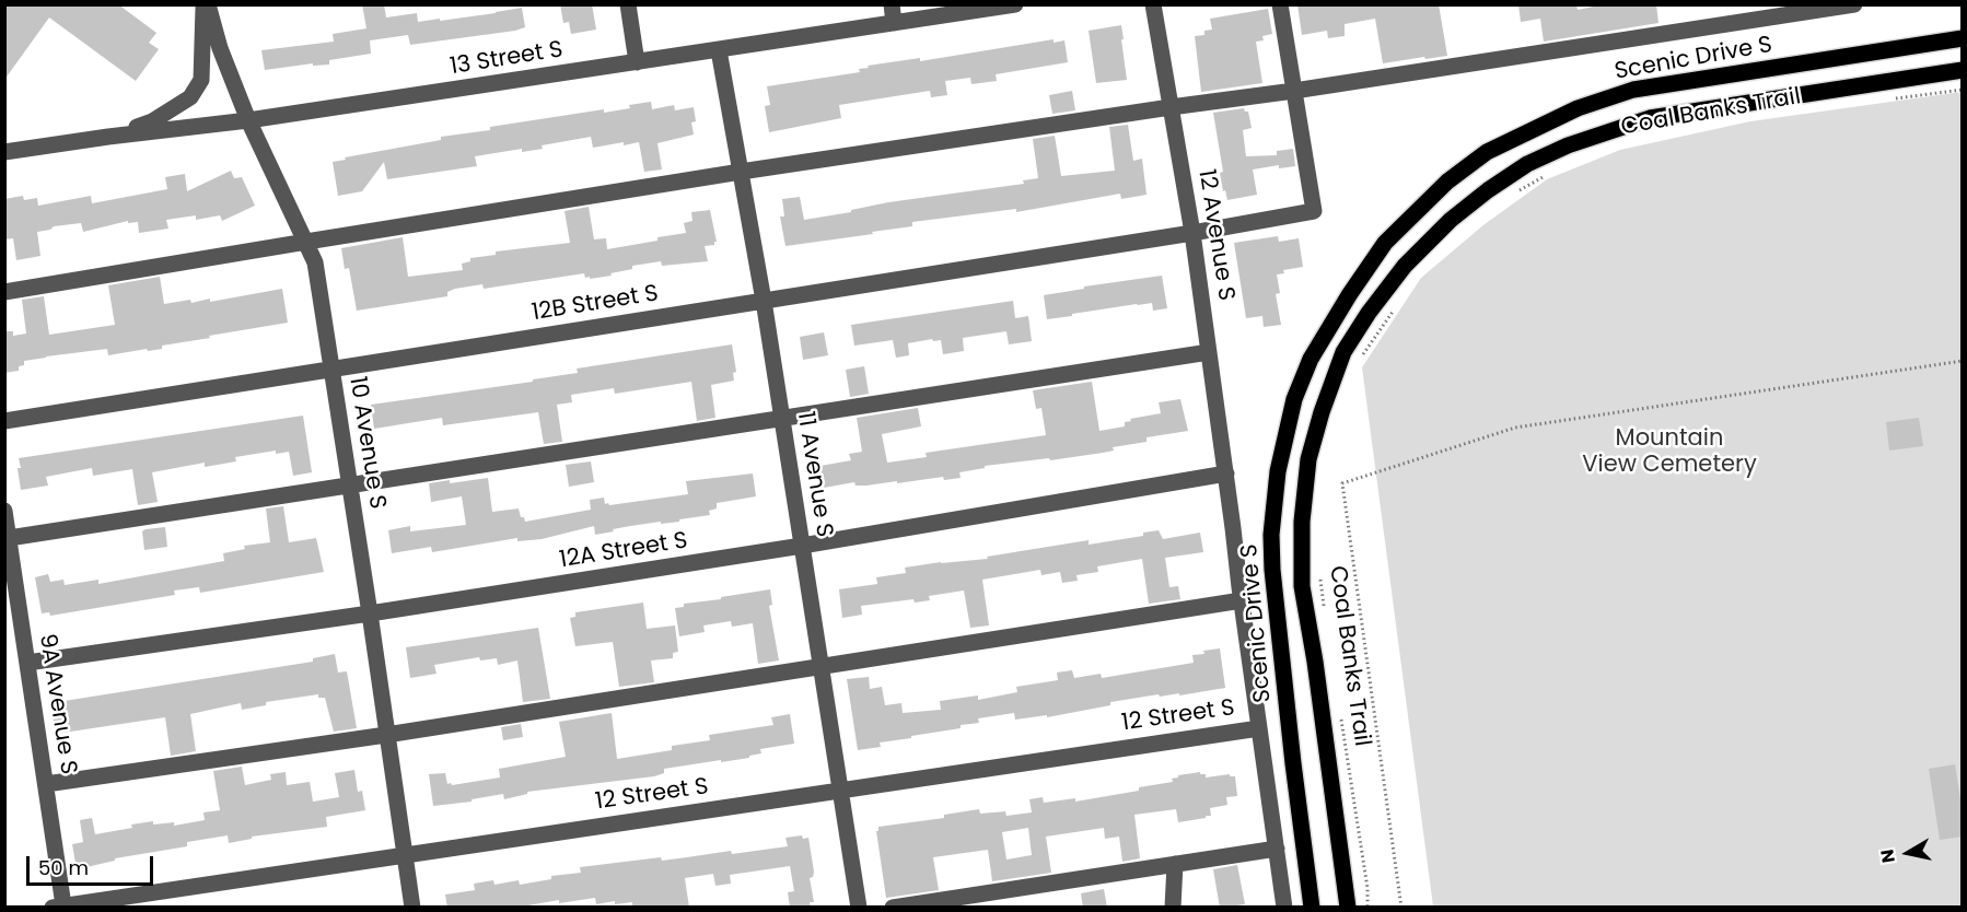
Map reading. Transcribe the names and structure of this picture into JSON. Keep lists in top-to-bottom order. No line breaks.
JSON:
{"streets":{"main road":["Scenic Drive S"],"street":["13 Street S","12 Avenue S","12B Street S","10 Avenue S","11 Avenue S","12A Street S","9A Avenue S","12 Street S"],"path":["Coal Banks Trail"]},"crossings":[["13 Street S","10 Avenue S"],["13 Street S","11 Avenue S"],["Scenic Drive S","12 Avenue S"],["Scenic Drive S","12A Street S"],["Scenic Drive S","12 Street S"],["12 Avenue S","12B Street S"],["12 Avenue S","12A Street S"],["12B Street S","10 Avenue S"],["12B Street S","11 Avenue S"],["10 Avenue S","12A Street S"],["10 Avenue S","12 Street S"],["11 Avenue S","12A Street S"],["11 Avenue S","12 Street S"],["12A Street S","9A Avenue S"],["9A Avenue S","12 Street S"]],"parks":["Mountain View Cemetery"],"scale_bar":"50 m","north":"left"}
